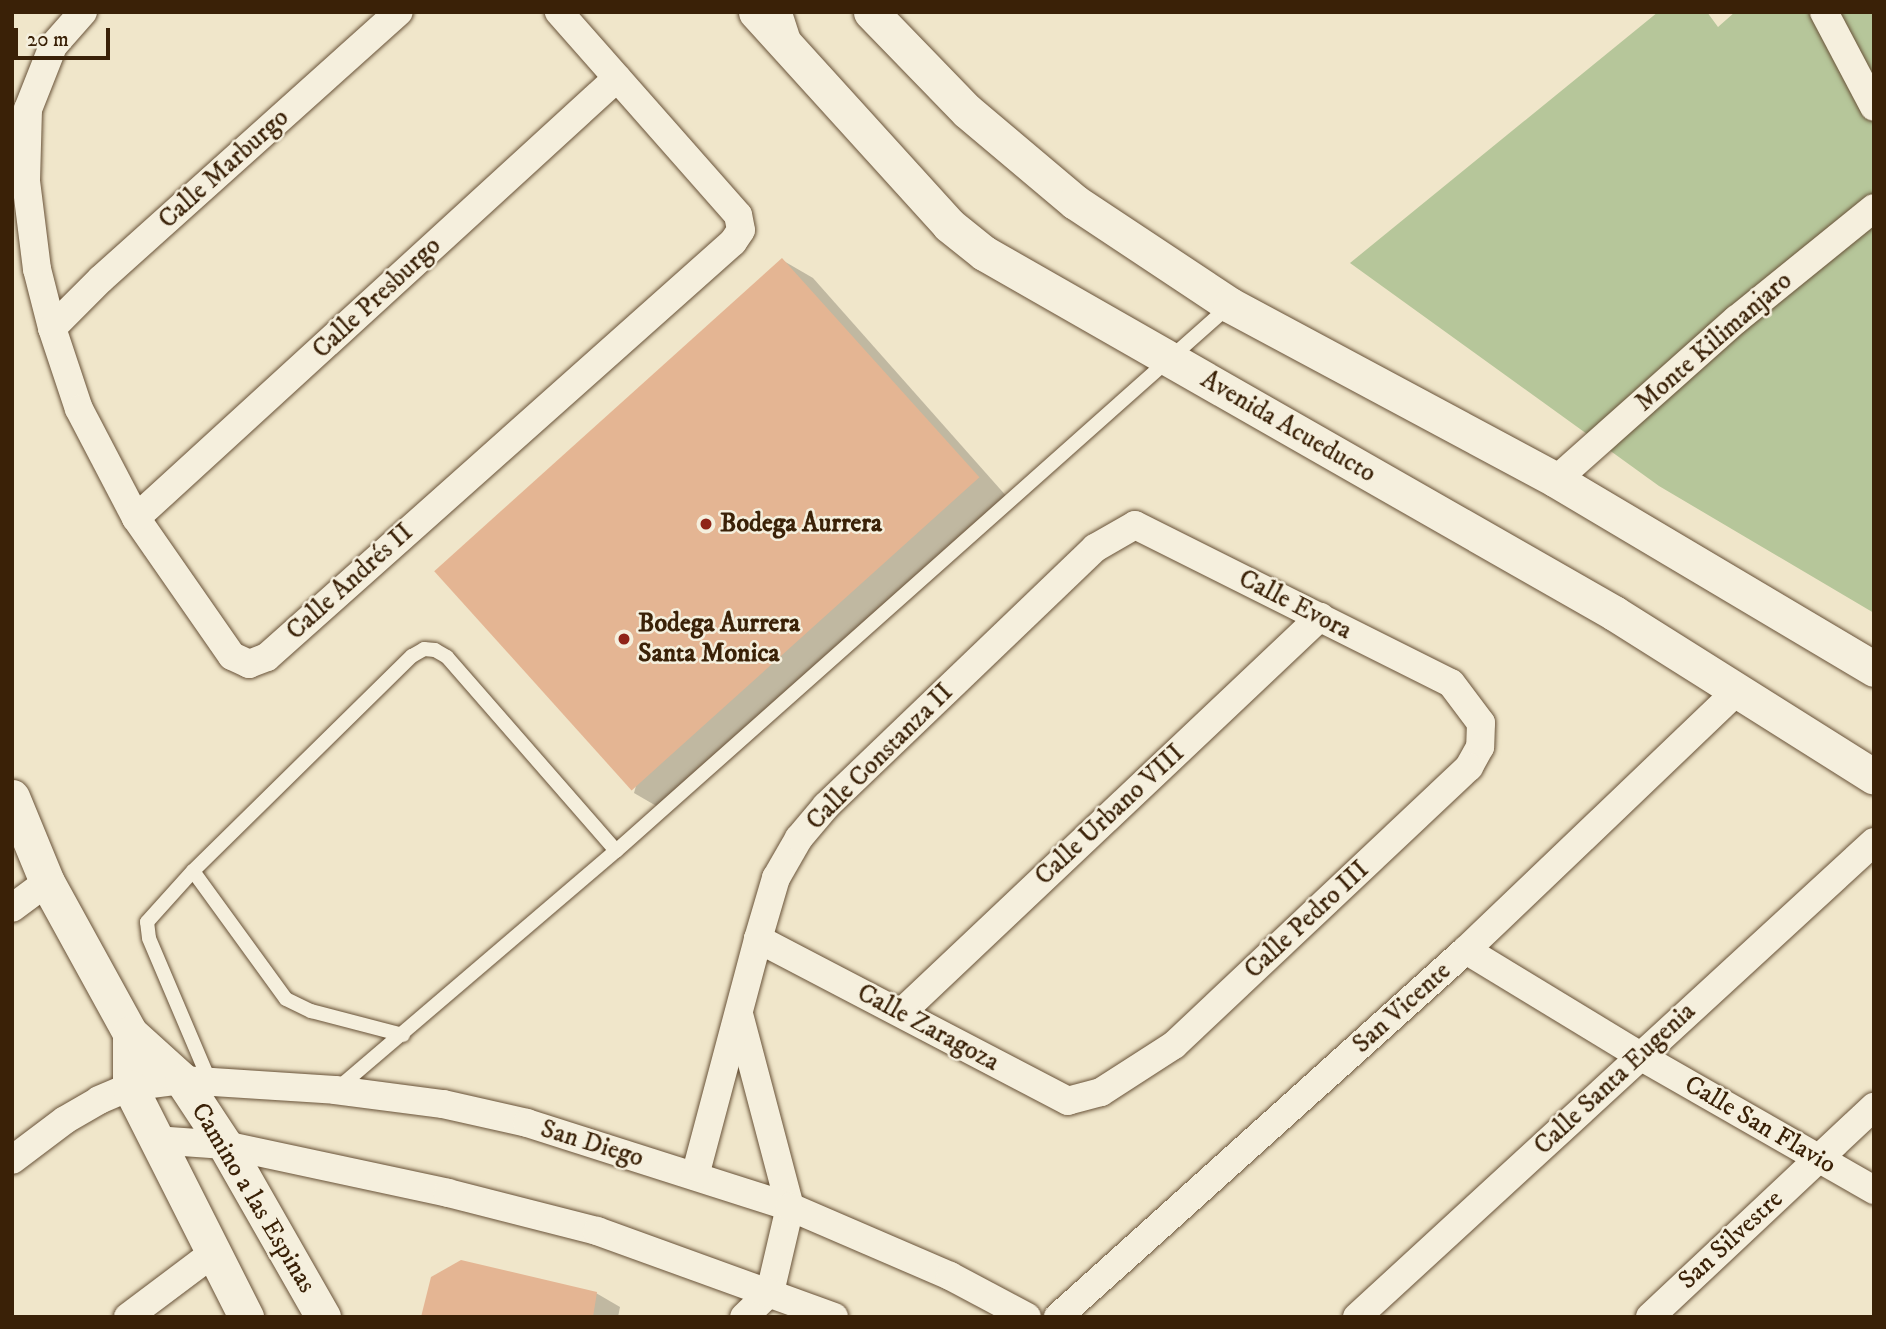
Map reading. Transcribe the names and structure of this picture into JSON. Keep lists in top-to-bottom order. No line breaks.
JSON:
{"streets":{"street":["Calle Marburgo","Calle Presburgo","Monte Kilimanjaro","Avenida Acueducto","Calle Andrés II","Calle Evora","Calle Constanza II","Calle Urbano VIII","Calle Pedro III","San Vicente","Calle Zaragoza","Calle Santa Eugenia","Calle San Flavio","San Diego","Camino a las Espinas","San Silvestre"]},"crossings":[["Calle Marburgo","Calle Andrés II"],["Calle Presburgo","Calle Andrés II"],["Avenida Acueducto","San Vicente"],["Calle Evora","Calle Constanza II"],["Calle Evora","Calle Urbano VIII"],["Calle Evora","Calle Pedro III"],["Calle Constanza II","Calle Zaragoza"],["Calle Constanza II","San Diego"],["Calle Urbano VIII","Calle Zaragoza"],["Calle Pedro III","Calle Zaragoza"],["San Vicente","Calle San Flavio"],["Calle Santa Eugenia","Calle San Flavio"],["Calle San Flavio","San Silvestre"],["San Diego","Camino a las Espinas"]],"places":["Bodega Aurrera","Bodega Aurrera Santa Monica"],"scale_bar":"20 m"}
